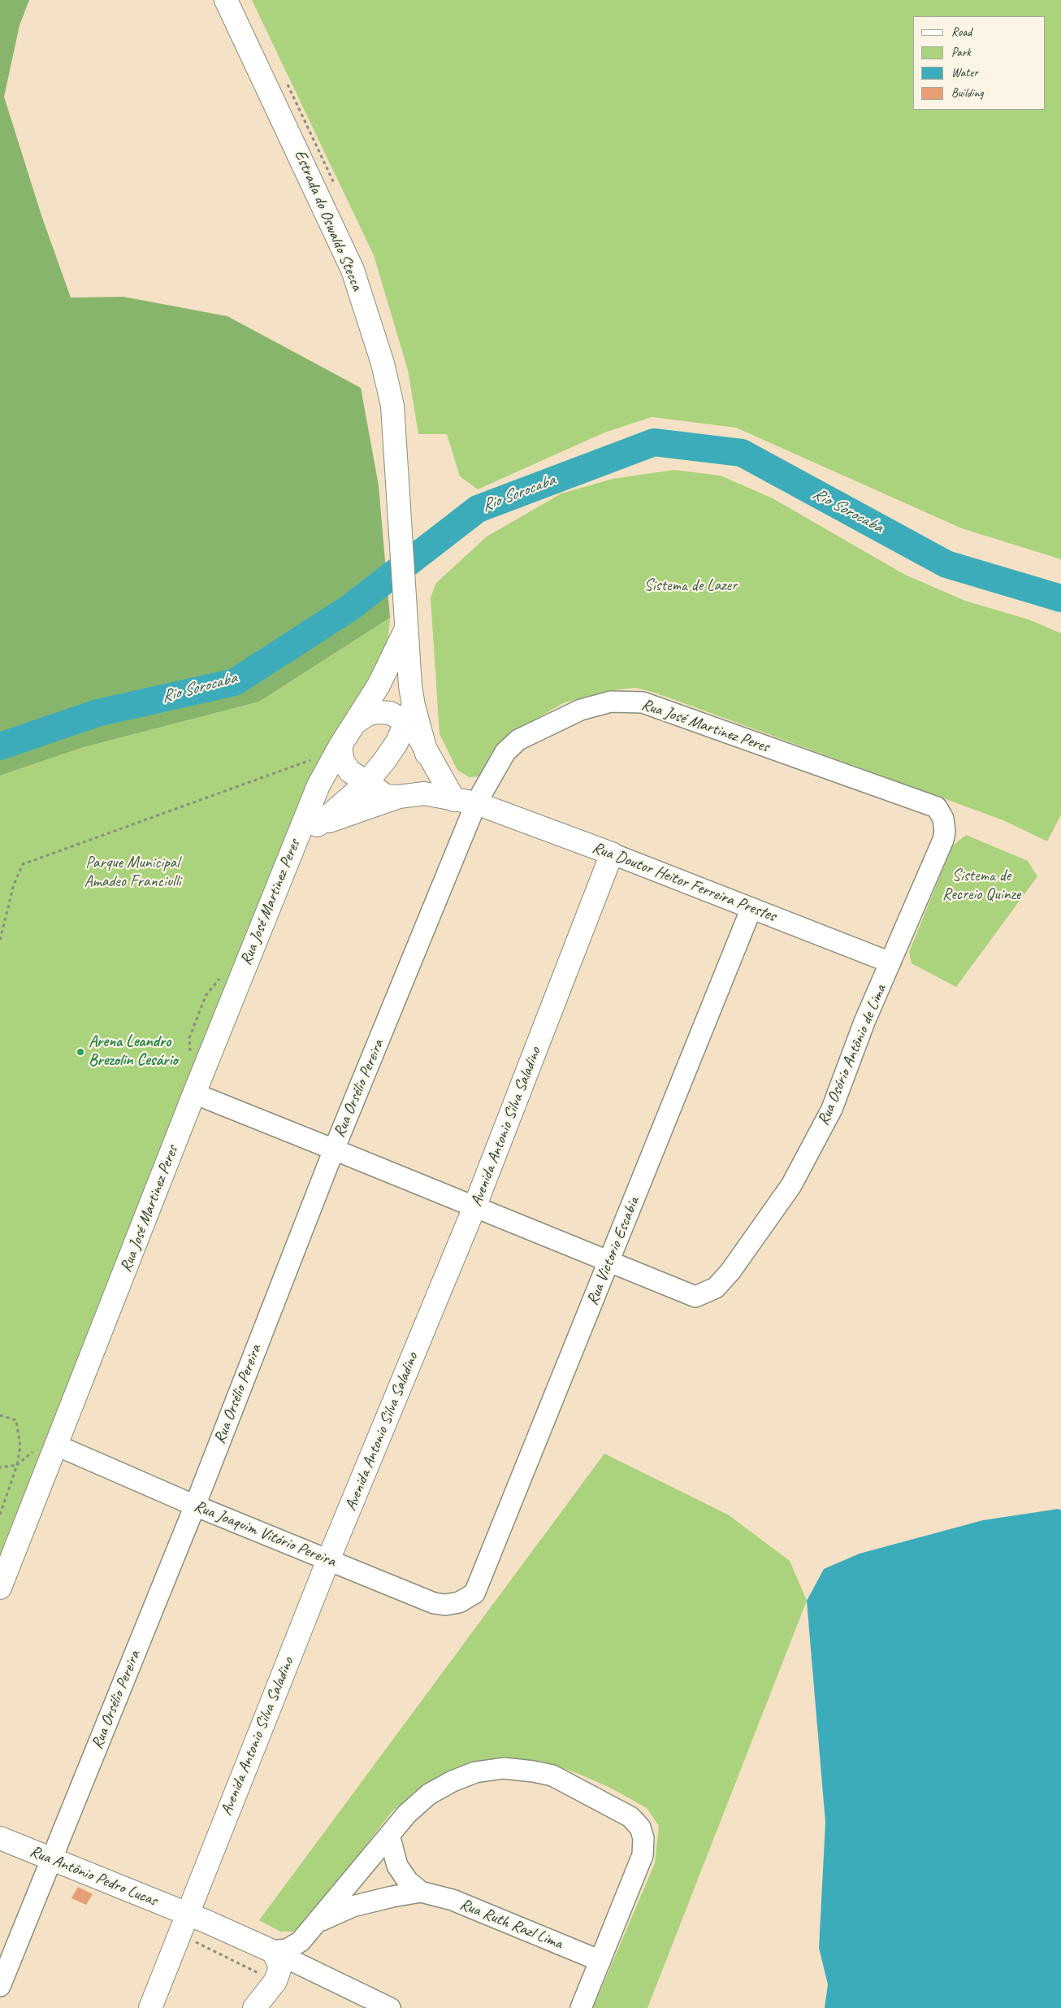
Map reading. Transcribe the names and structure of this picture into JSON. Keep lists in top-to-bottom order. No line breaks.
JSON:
{"streets":{"main road":["Estrada do Oswaldo Stecca","Rua José Martinez Peres","Rua Doutor Heitor Ferreira Prestes","Avenida Antonio Silva Saladino","Rua Antônio Pedro Lucas"],"street":["Rua Osório Antônio de Lima","Rua Orsélio Pereira","Rua Victorio Escabia","Rua Joaquim Vitório Pereira","Rua Ruth Razl Lima"]},"crossings":[["Estrada do Oswaldo Stecca","Rua José Martinez Peres"],["Rua José Martinez Peres","Rua Doutor Heitor Ferreira Prestes"],["Rua José Martinez Peres","Rua Osório Antônio de Lima"],["Rua José Martinez Peres","Rua Orsélio Pereira"],["Rua José Martinez Peres","Rua Joaquim Vitório Pereira"],["Rua Doutor Heitor Ferreira Prestes","Rua Osório Antônio de Lima"],["Rua Doutor Heitor Ferreira Prestes","Rua Orsélio Pereira"],["Rua Doutor Heitor Ferreira Prestes","Avenida Antonio Silva Saladino"],["Rua Doutor Heitor Ferreira Prestes","Rua Victorio Escabia"],["Rua Osório Antônio de Lima","Rua Victorio Escabia"],["Rua Orsélio Pereira","Rua Joaquim Vitório Pereira"],["Rua Orsélio Pereira","Rua Antônio Pedro Lucas"],["Avenida Antonio Silva Saladino","Rua Joaquim Vitório Pereira"],["Avenida Antonio Silva Saladino","Rua Antônio Pedro Lucas"],["Rua Victorio Escabia","Rua Joaquim Vitório Pereira"]],"water":["Rio Sorocaba"],"parks":["Sistema de Lazer","Parque Municipal Amadeo Franciulli","Sistema de Recreio Quinze"],"places":["Arena Leandro Brezolin Cesário"],"legend":["Road","Park","Water","Building"]}
